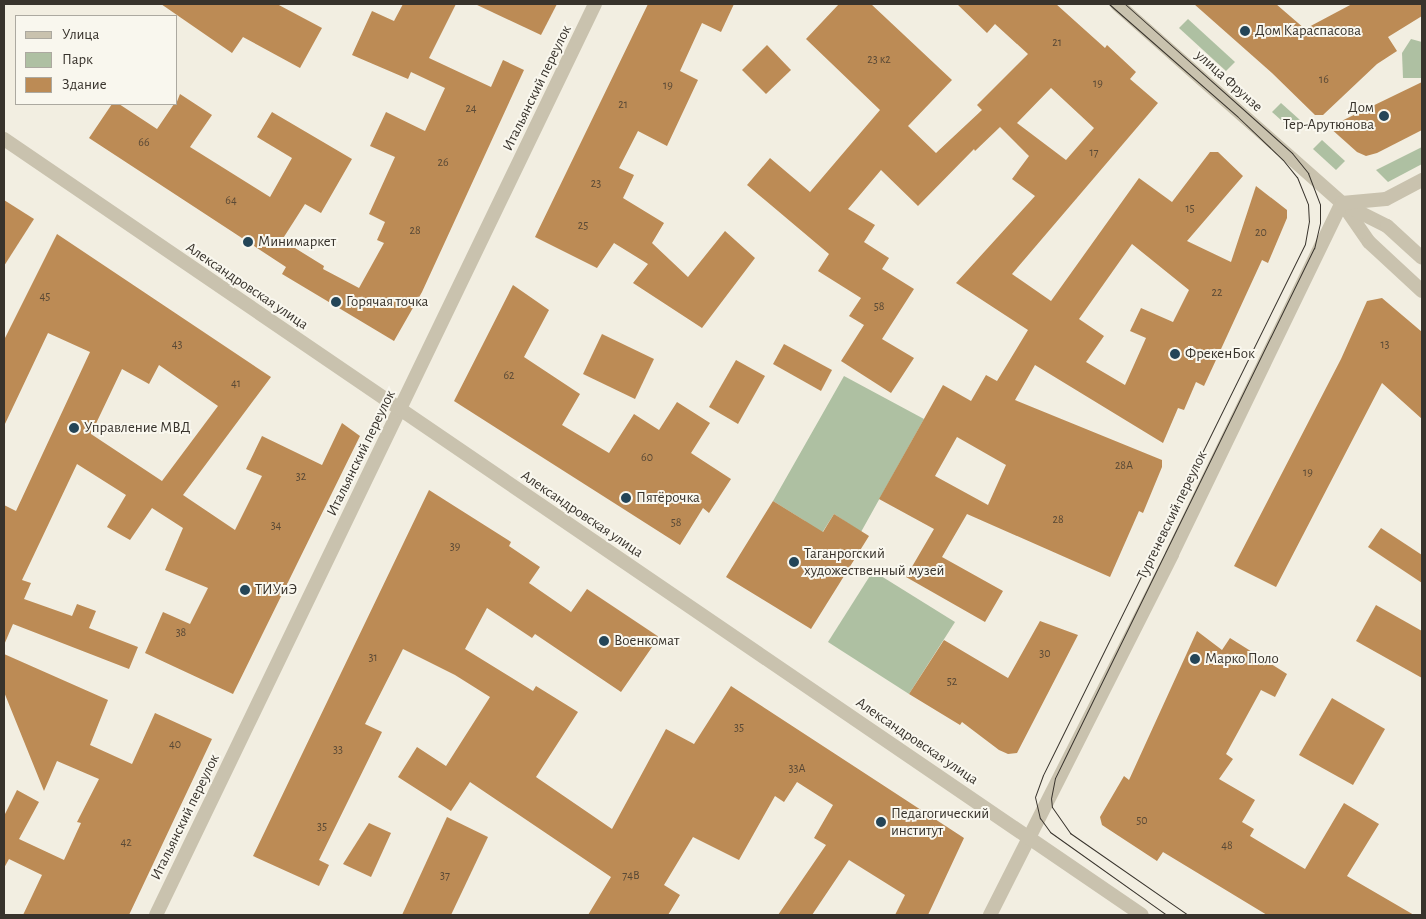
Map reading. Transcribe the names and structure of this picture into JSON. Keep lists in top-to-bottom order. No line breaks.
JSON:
{"streets":{"street":["улица Фрунзе","Итальянский переулок","Александровская улица","Тургеневский переулок"]},"crossings":[["улица Фрунзе","Тургеневский переулок"],["Итальянский переулок","Александровская улица"],["Александровская улица","Тургеневский переулок"]],"places":["Дом Караспасова","Дом Тер-Арутюнова","Минимаркет","Горячая точка","ФрекенБок","Управление МВД","Пятёрочка","Таганрогский художественный музей","ТИУиЭ","Военкомат","Марко Поло","Педагогический институт"],"house_numbers":["21","23 к2","16","19","19","21","24","66","17","26","23","64","15","25","28","20","22","45","58","43","13","62","41","60","28А","19","32","28","58","34","39","38","30","31","52","35","40","33","33А","50","35","42","48","37","74В"],"legend":["Улица","Парк","Здание"]}
